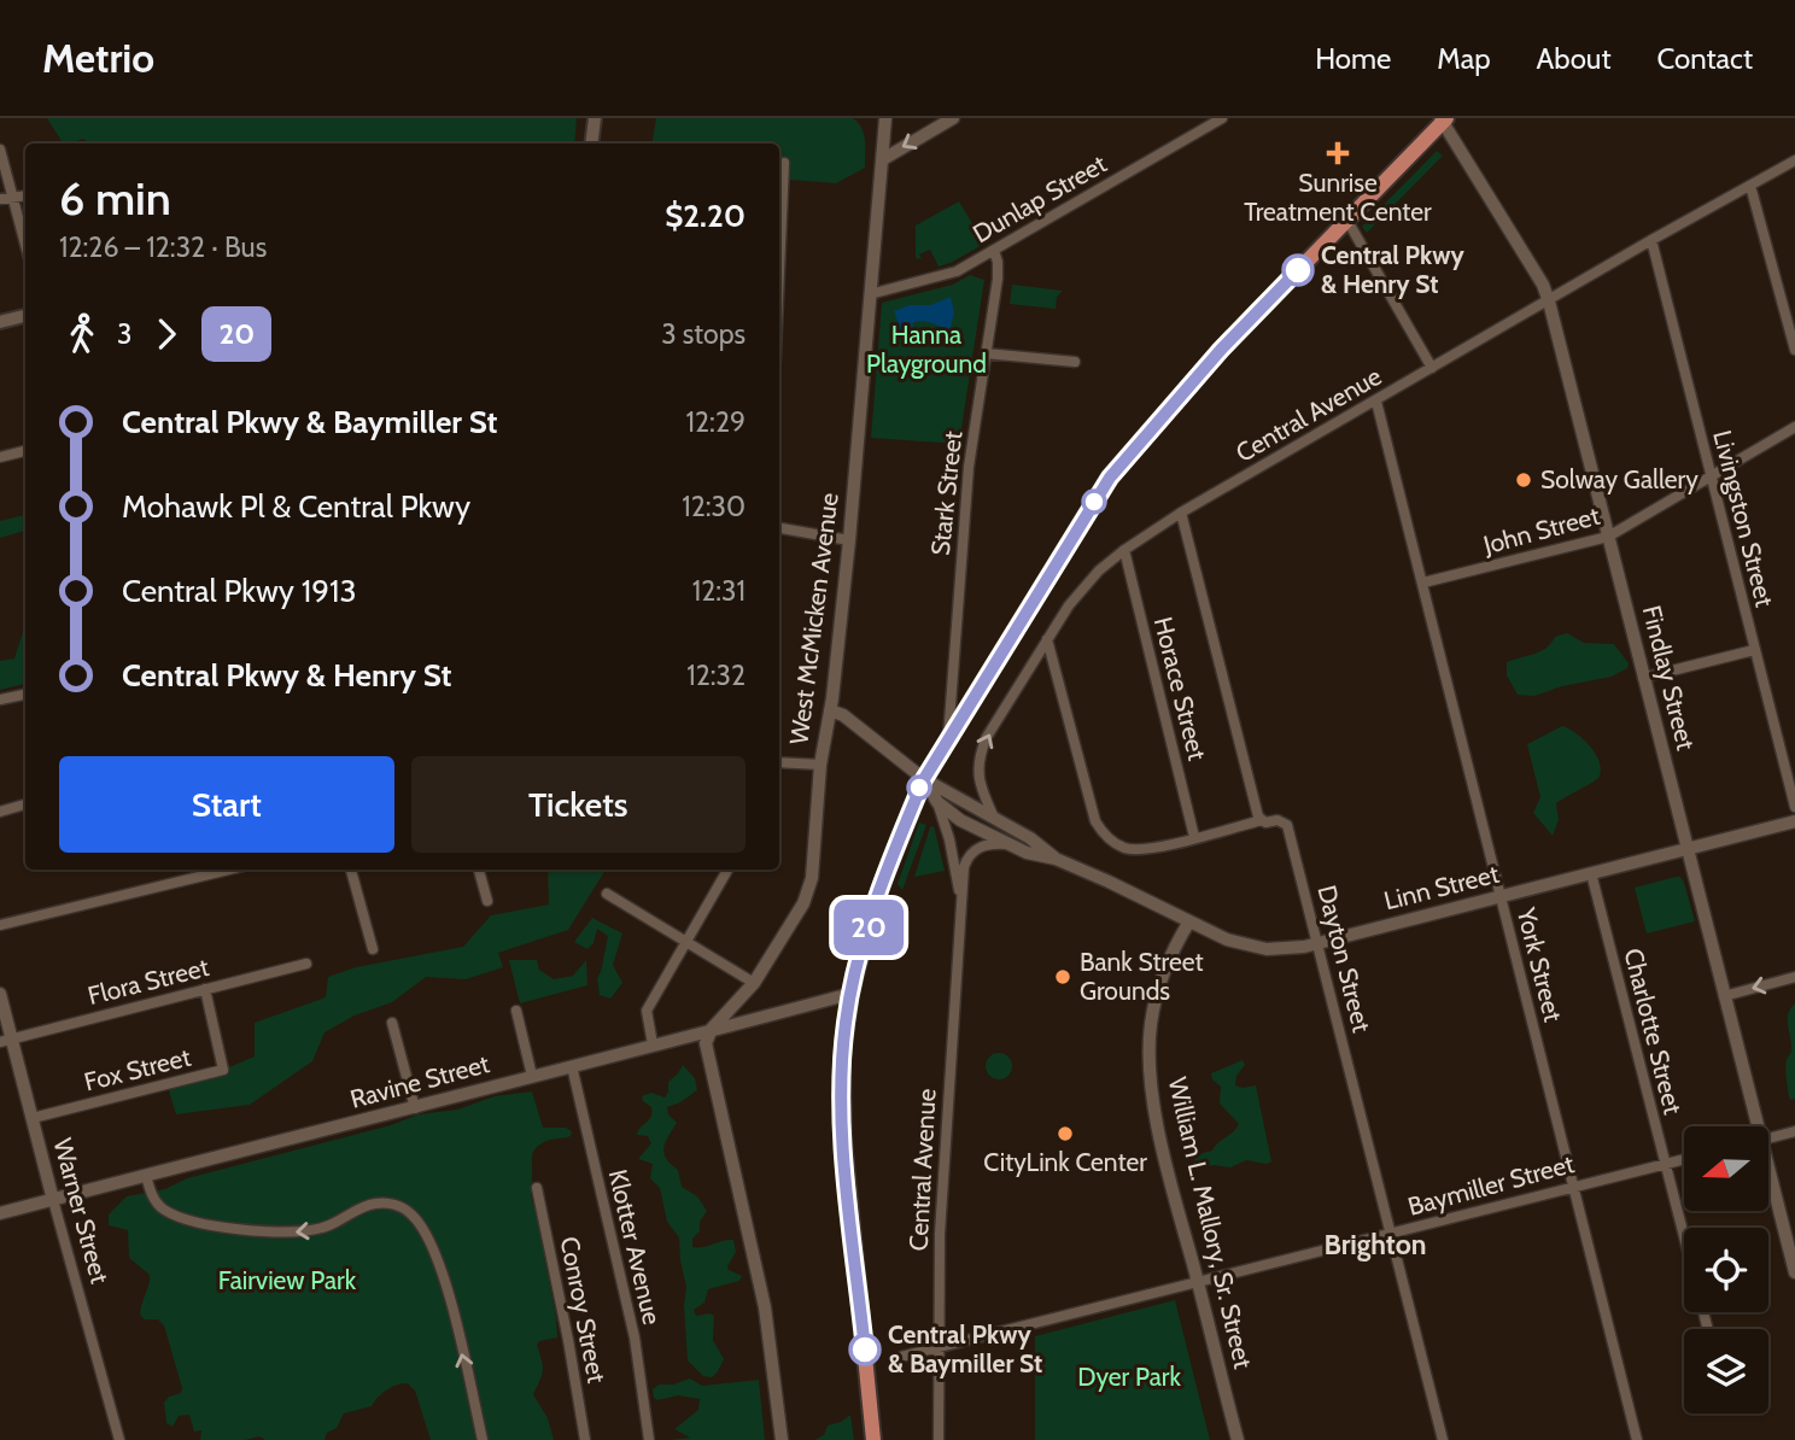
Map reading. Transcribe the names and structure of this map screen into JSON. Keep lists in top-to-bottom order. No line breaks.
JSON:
{"streets":{"street":["Dunlap Street","Central Avenue","Stark Street","Livingston Street","John Street","West McMicken Avenue","Findlay Street","Horace Street","Linn Street","Dayton Street","York Street","Flora Street","Charlotte Street","Fox Street","Ravine Street","Baymiller Street","Warner Street","William L. Mallory, Sr. Street","Klotter Avenue","Conroy Street"]},"crossings":[["Dunlap Street","Stark Street"],["Dunlap Street","West McMicken Avenue"],["Central Avenue","Livingston Street"],["Central Avenue","Findlay Street"],["Central Avenue","Horace Street"],["Central Avenue","York Street"],["Central Avenue","Baymiller Street"],["Livingston Street","John Street"],["John Street","Findlay Street"],["John Street","York Street"],["West McMicken Avenue","Ravine Street"],["Findlay Street","Linn Street"],["Linn Street","Dayton Street"],["Linn Street","York Street"],["Linn Street","Charlotte Street"],["Linn Street","William L. Mallory, Sr. Street"],["Dayton Street","Baymiller Street"],["York Street","Baymiller Street"],["Flora Street","Fox Street"],["Flora Street","Warner Street"],["Charlotte Street","Baymiller Street"],["Fox Street","Warner Street"],["Ravine Street","Warner Street"],["Ravine Street","Klotter Avenue"],["Baymiller Street","William L. Mallory, Sr. Street"]],"districts":["Brighton"],"parks":["Hanna Playground","Fairview Park","Dyer Park"],"places":{"health":["Sunrise Treatment Center"],"other":["Central Pkwy & Henry St","Solway Gallery","Bank Street Grounds","CityLink Center","Central Pkwy & Baymiller St"]},"lines":["bus line 20"],"north":"left","page":{"header":"Metrio","nav":["Home","Map","About","Contact"],"on_map":"20","heading":["6 min","12:26 – 12:32 · Bus","$2.20"],"legs":["3","20","3 stops"],"list":[{"name":"Central Pkwy & Baymiller St","value":"12:29"},{"name":"Mohawk Pl & Central Pkwy","value":"12:30"},{"name":"Central Pkwy 1913","value":"12:31"},{"name":"Central Pkwy & Henry St","value":"12:32"}],"buttons":["Start","Tickets"]}}
